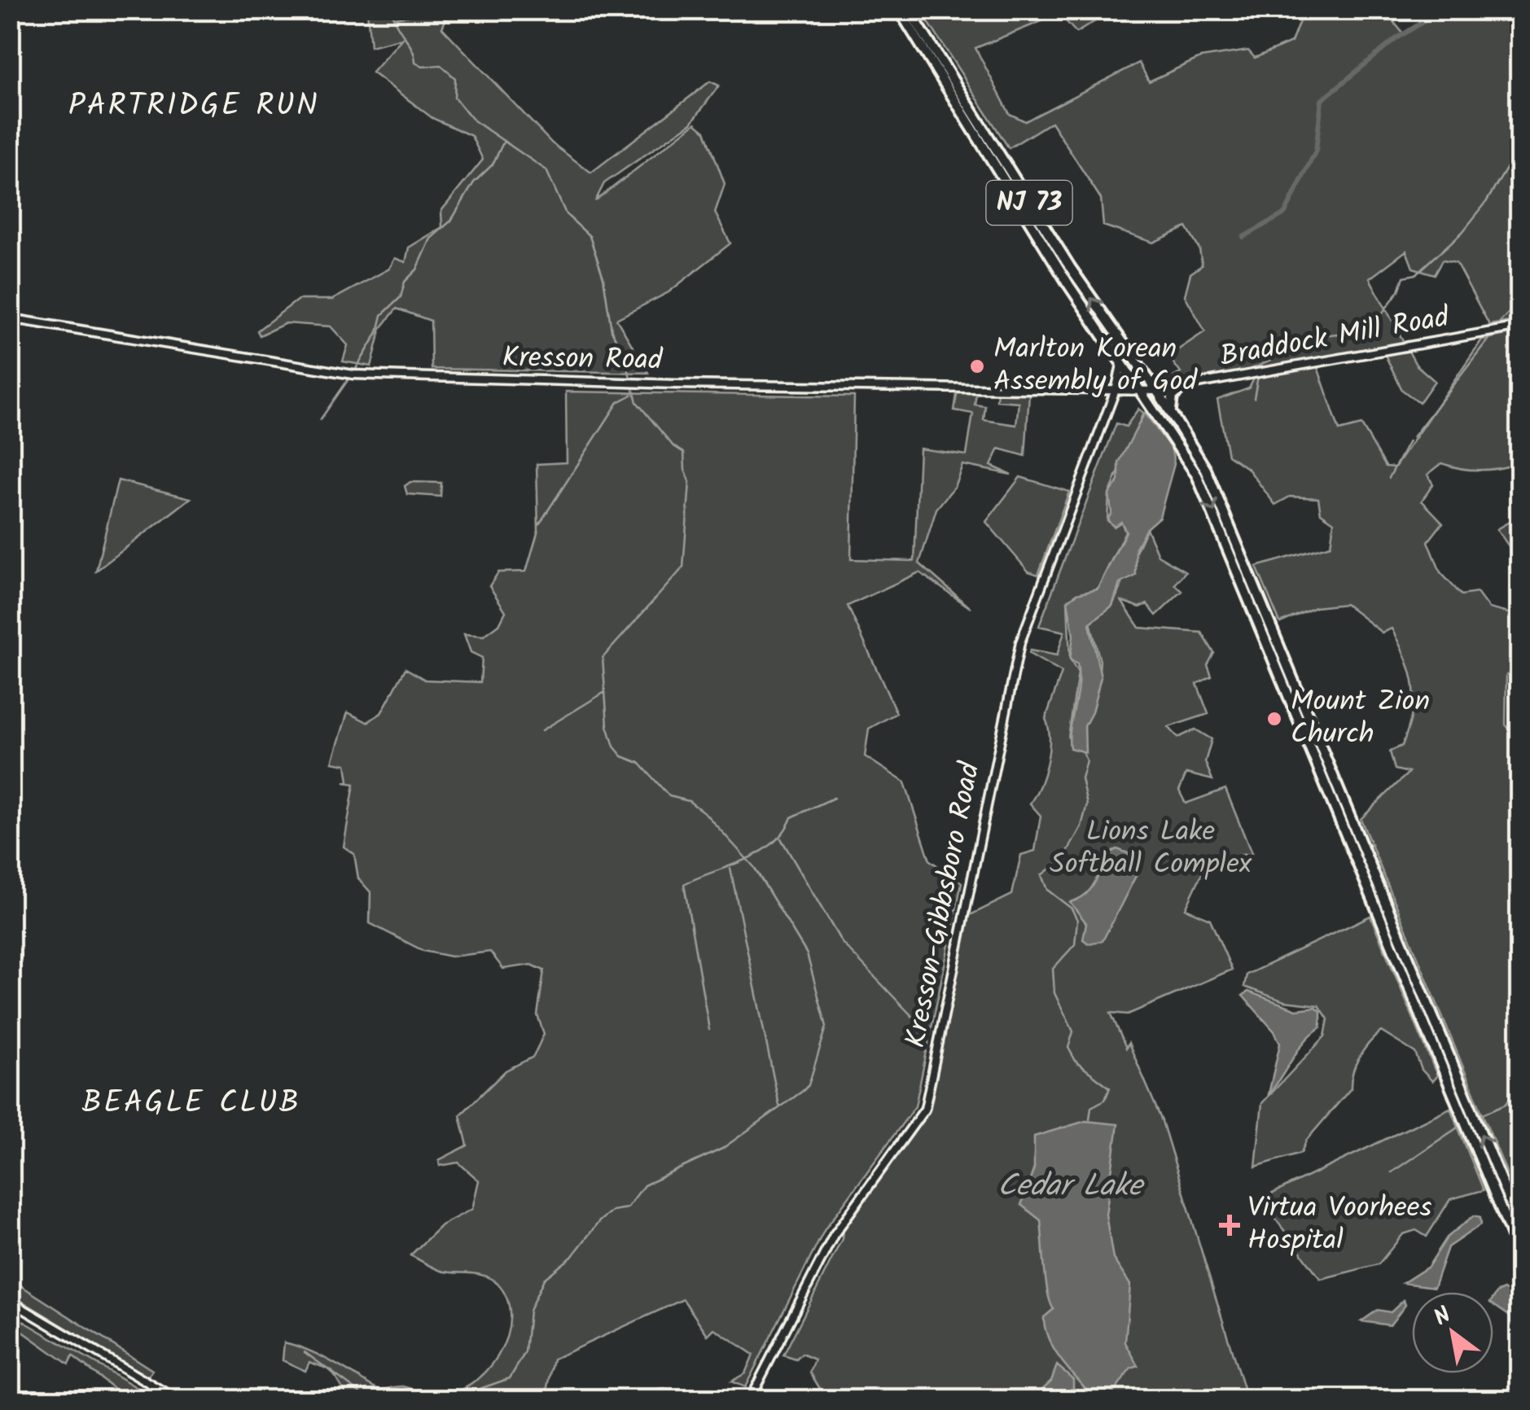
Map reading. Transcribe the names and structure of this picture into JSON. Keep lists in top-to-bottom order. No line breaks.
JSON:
{"streets":{"highway":["NJ 73"],"street":["Braddock Mill Road","Kresson Road","Kresson-Gibbsboro Road"]},"crossings":[["NJ 73","Braddock Mill Road"],["NJ 73","Kresson Road"],["NJ 73","Kresson-Gibbsboro Road"],["Braddock Mill Road","Kresson Road"],["Kresson Road","Kresson-Gibbsboro Road"]],"districts":["PARTRIDGE RUN","BEAGLE CLUB"],"water":["Cedar Lake"],"parks":["Lions Lake Softball Complex"],"places":{"other":["Marlton Korean Assembly of God","Mount Zion Church"],"health":["Virtua Voorhees Hospital"]},"north":"top left"}
